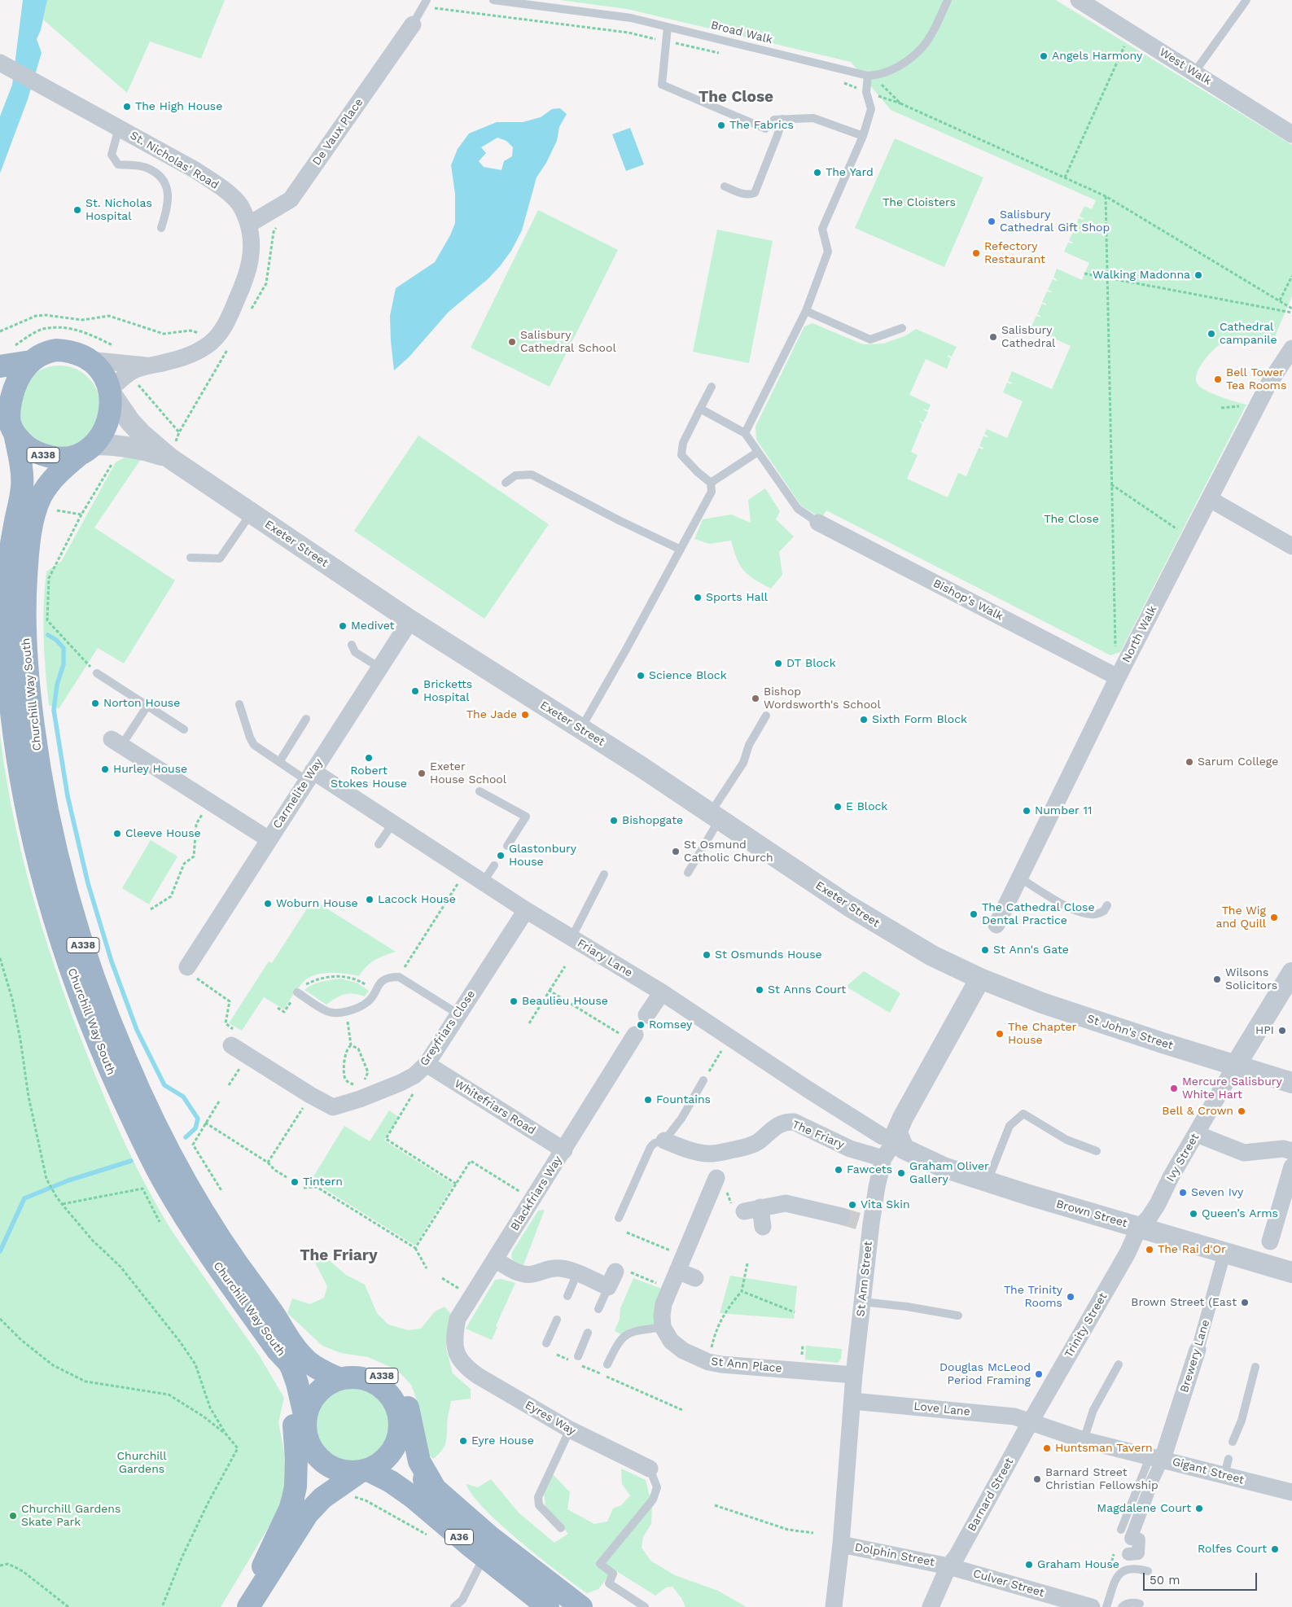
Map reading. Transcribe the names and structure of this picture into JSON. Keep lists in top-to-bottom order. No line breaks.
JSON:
{"streets":{"highway":["A338","Churchill Way South","A36"],"street":["West Walk","De Vaux Place","St. Nicholas' Road","Exeter Street","Bishop's Walk","North Walk","Carmelite Way","Friary Lane","Greyfriars Close","St John's Street","Whitefriars Road","The Friary","Ivy Street","Blackfriars Way","Brown Street","St Ann Street","Trinity Street","Brewery Lane","St Ann Place","Love Lane","Eyres Way","Gigant Street","Barnard Street","Dolphin Street","Culver Street"],"lane":["Broad Walk"]},"crossings":[["De Vaux Place","St. Nicholas' Road"],["St. Nicholas' Road","A338"],["St. Nicholas' Road","Exeter Street"],["St. Nicholas' Road","Churchill Way South"],["A338","Exeter Street"],["A338","Churchill Way South"],["A338","A36"],["Exeter Street","Churchill Way South"],["Exeter Street","Carmelite Way"],["Exeter Street","St John's Street"],["Bishop's Walk","North Walk"],["Churchill Way South","A36"],["Carmelite Way","Friary Lane"],["Friary Lane","Greyfriars Close"],["Friary Lane","Brown Street"],["Friary Lane","St Ann Street"],["Greyfriars Close","Whitefriars Road"],["St John's Street","Ivy Street"],["Whitefriars Road","Blackfriars Way"],["The Friary","St Ann Street"],["Ivy Street","Brown Street"],["Ivy Street","Trinity Street"],["Blackfriars Way","Eyres Way"],["Brown Street","St Ann Street"],["Brown Street","Trinity Street"],["Brown Street","Brewery Lane"],["St Ann Street","St Ann Place"],["St Ann Street","Love Lane"],["St Ann Street","Dolphin Street"],["Trinity Street","Love Lane"],["Trinity Street","Gigant Street"],["Trinity Street","Barnard Street"],["Brewery Lane","Gigant Street"],["Love Lane","Gigant Street"],["Love Lane","Barnard Street"],["Gigant Street","Barnard Street"],["Barnard Street","Dolphin Street"],["Barnard Street","Culver Street"],["Dolphin Street","Culver Street"]],"districts":["The Close","The Friary"],"parks":["The Cloisters","The Close","Churchill Gardens"],"places":["Angels Harmony","The High House","The Fabrics","The Yard","St. Nicholas Hospital","Salisbury Cathedral Gift Shop","Refectory Restaurant","Walking Madonna","Cathedral campanile","Salisbury Cathedral","Salisbury Cathedral School","Bell Tower Tea Rooms","Sports Hall","Medivet","DT Block","Science Block","Bricketts Hospital","Bishop Wordsworth's School","Norton House","The Jade","Sixth Form Block","Robert Stokes House","Sarum College","Hurley House","Exeter House School","E Block","Number 11","Bishopgate","Cleeve House","St Osmund Catholic Church","Glastonbury House","Lacock House","Woburn House","The Cathedral Close Dental Practice","The Wig and Quill","St Ann's Gate","St Osmunds House","Wilsons Solicitors","St Anns Court","Beaulieu House","Romsey","HPI","The Chapter House","Mercure Salisbury White Hart","Fountains","Bell & Crown","Fawcets","Graham Oliver Gallery","Tintern","Seven Ivy","Vita Skin","Queen’s Arms","The Rai d'Or","The Trinity Rooms","Brown Street (East","Douglas McLeod Period Framing","Eyre House","Huntsman Tavern","Barnard Street Christian Fellowship","Magdalene Court","Churchill Gardens Skate Park","Rolfes Court","Graham House"],"scale_bar":"50 m"}
